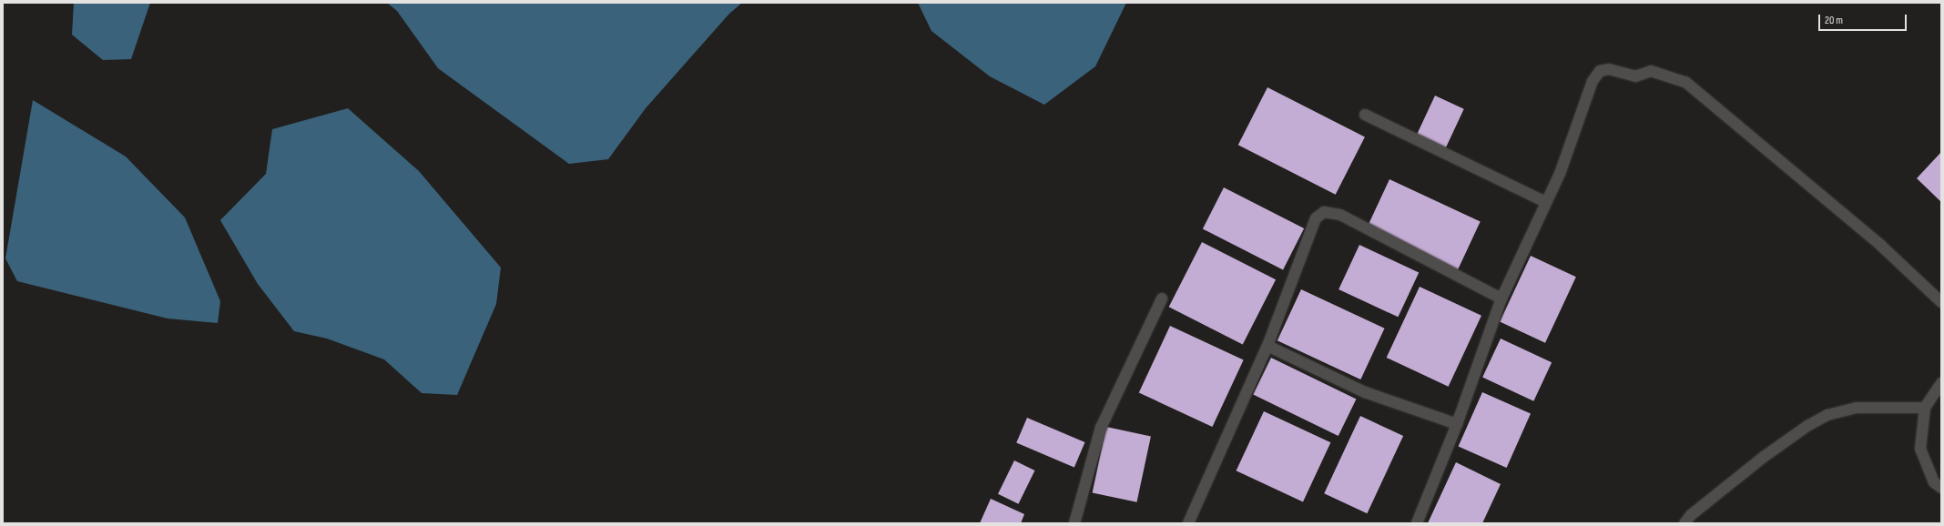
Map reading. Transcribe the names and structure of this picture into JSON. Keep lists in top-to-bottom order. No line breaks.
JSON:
{"scale_bar":"20 m"}
